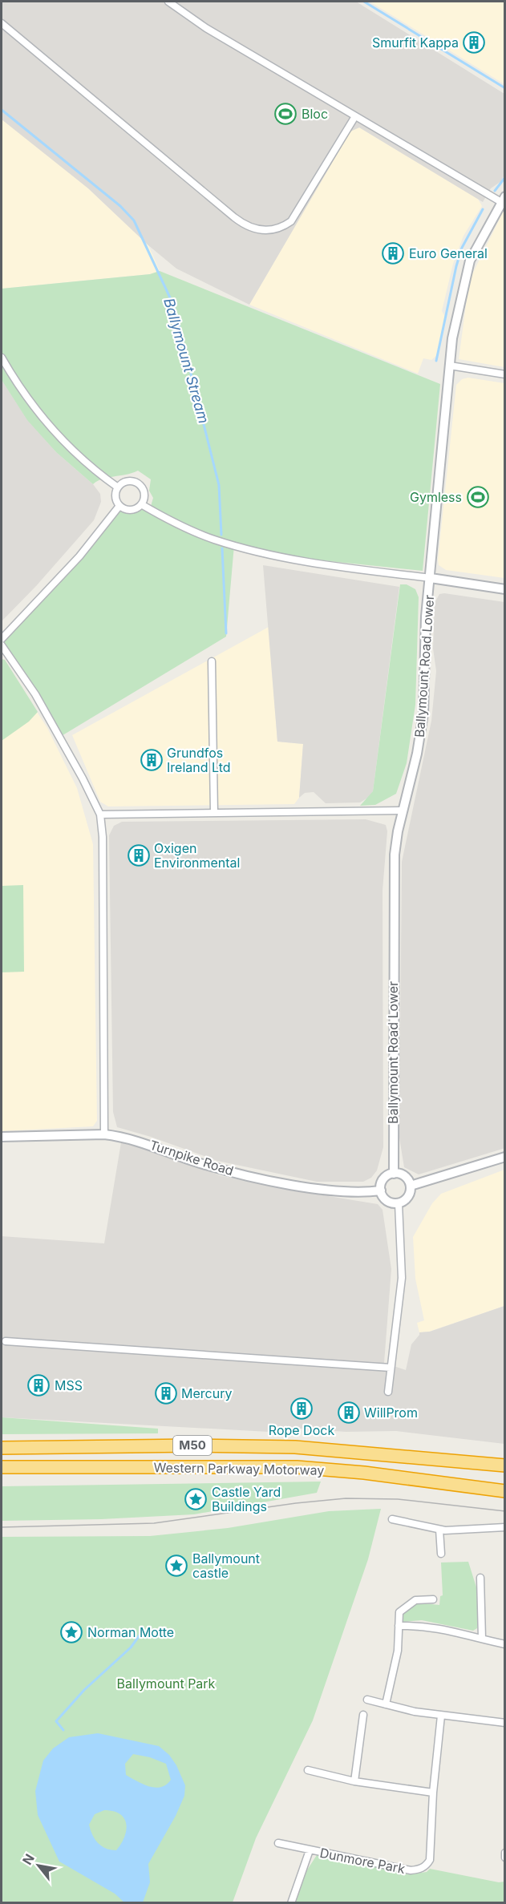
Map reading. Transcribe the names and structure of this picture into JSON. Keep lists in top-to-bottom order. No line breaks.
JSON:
{"streets":{"highway":["M50","Western Parkway Motorway"],"street":["Ballymount Road Lower","Turnpike Road","Dunmore Park"]},"crossings":[["Ballymount Road Lower","Turnpike Road"]],"water":["Ballymount Stream"],"parks":["Ballymount Park"],"places":{"building":["Smurfit Kappa","Euro General","Grundfos Ireland Ltd","Oxigen Environmental","MSS","Mercury","Rope Dock","WillProm"],"sports":["Bloc","Gymless"],"place":["Castle Yard Buildings","Ballymount castle","Norman Motte"]},"north":"top left"}
